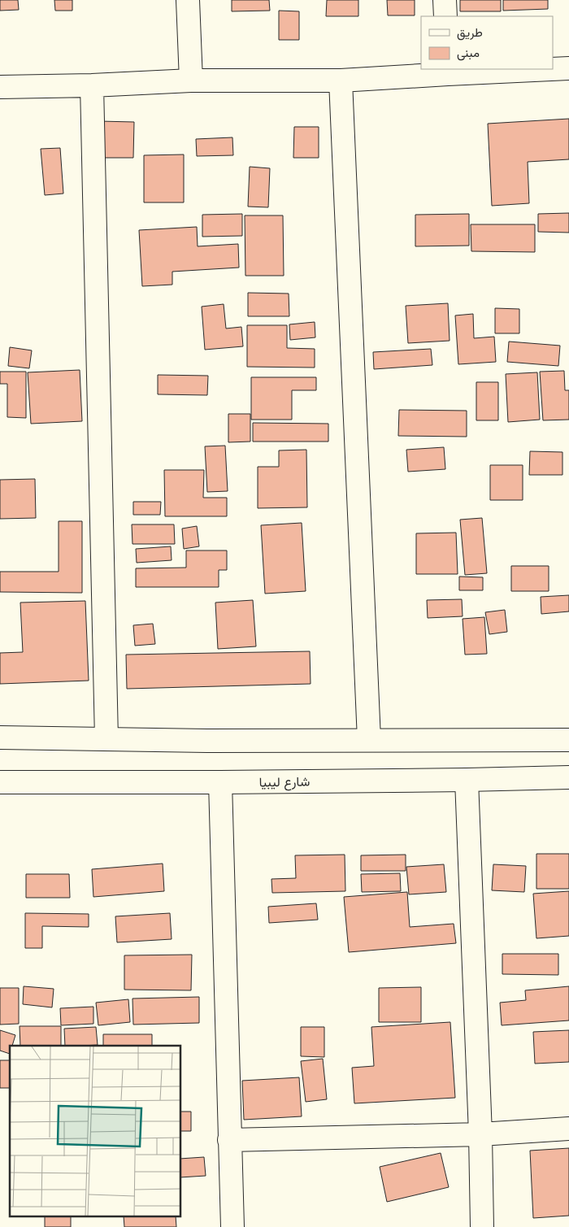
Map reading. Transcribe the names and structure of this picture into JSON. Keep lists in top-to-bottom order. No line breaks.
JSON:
{"streets":{"street":["شارع ليبيا"]},"legend":["طريق","مبنى"]}
